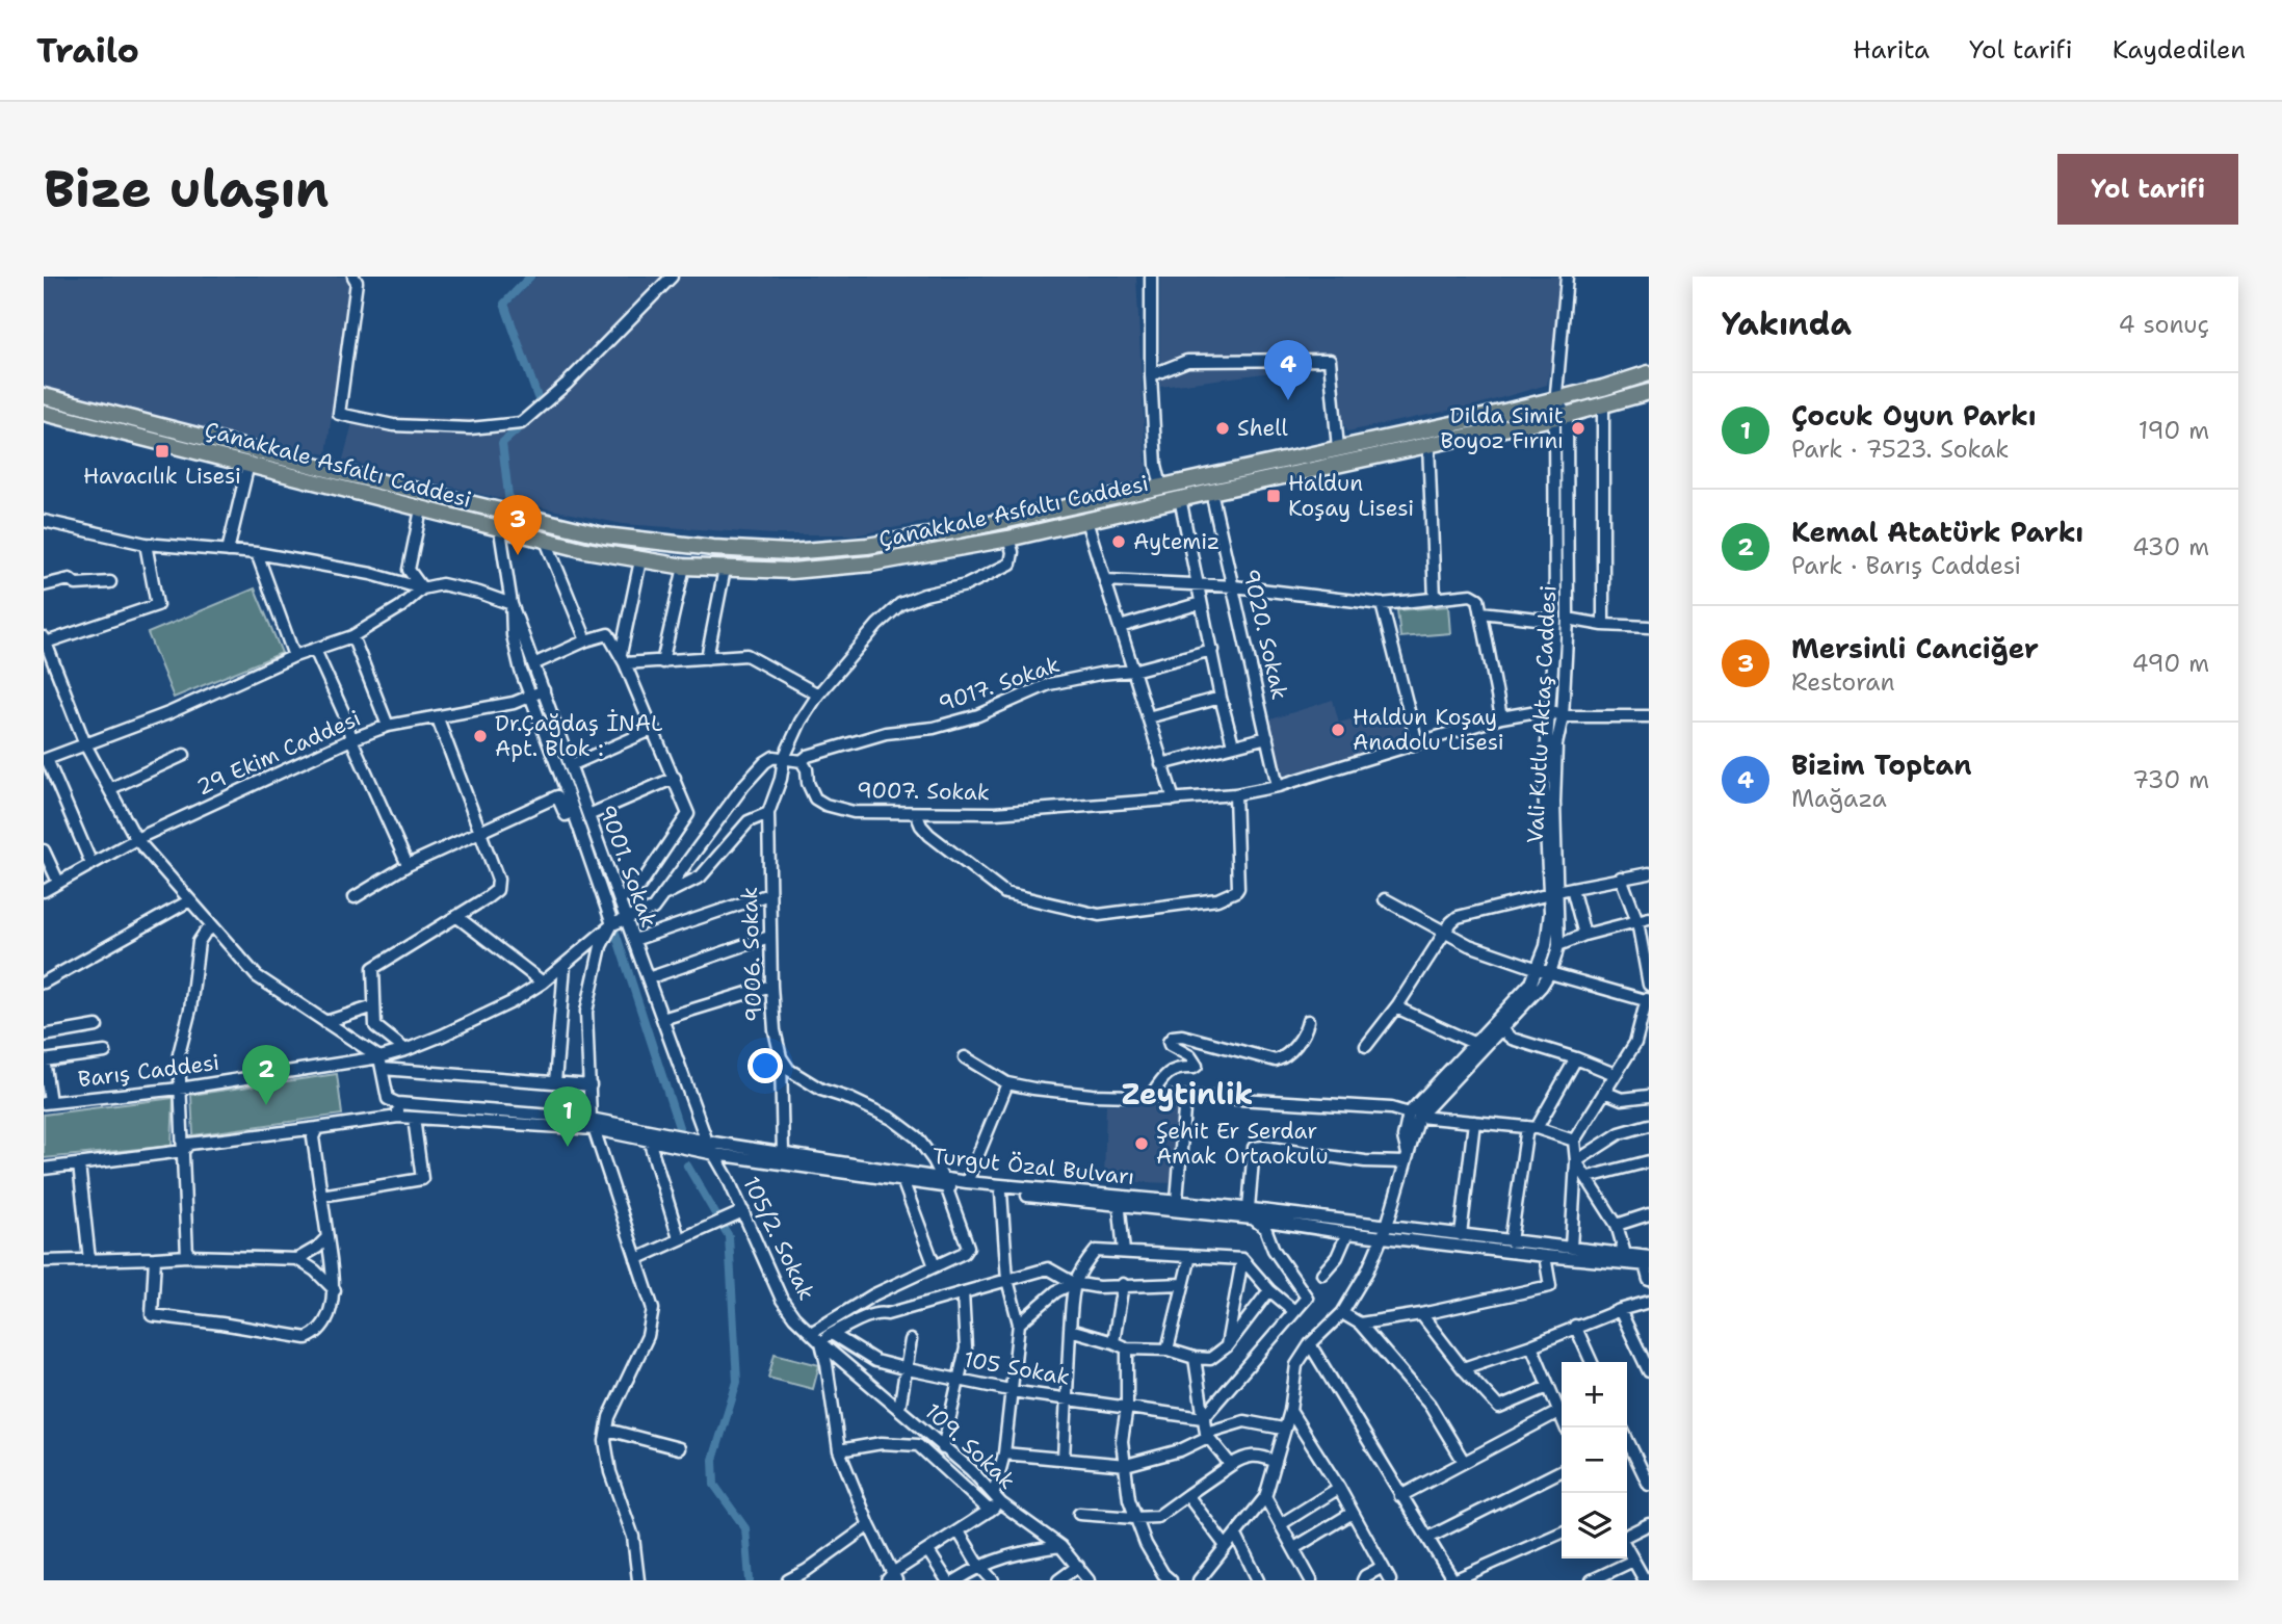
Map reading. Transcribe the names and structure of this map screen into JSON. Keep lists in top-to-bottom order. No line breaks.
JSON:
{"streets":{"highway":["Çanakkale Asfaltı Caddesi"],"street":["9020. Sokak","9017. Sokak","Vali Kutlu Aktaş Caddesi","29 Ekim Caddesi","9007. Sokak","9001. Sokak","9006. Sokak","Barış Caddesi","Turgut Özal Bulvarı","105/2. Sokak","105 Sokak","109. Sokak"]},"crossings":[["Çanakkale Asfaltı Caddesi","9020. Sokak"],["Çanakkale Asfaltı Caddesi","Vali Kutlu Aktaş Caddesi"],["9020. Sokak","9007. Sokak"],["9017. Sokak","9007. Sokak"],["Vali Kutlu Aktaş Caddesi","9007. Sokak"],["29 Ekim Caddesi","9001. Sokak"],["9001. Sokak","Barış Caddesi"],["9001. Sokak","Turgut Özal Bulvarı"],["9001. Sokak","105/2. Sokak"],["9006. Sokak","Turgut Özal Bulvarı"],["Turgut Özal Bulvarı","105/2. Sokak"],["105/2. Sokak","109. Sokak"]],"districts":["Zeytinlik"],"places":{"other":["Shell","Dilda Simit Boyoz Fırını","Aytemiz","Haldun Koşay Anadolu Lisesi","Dr.Çağdaş İNAL Apt. Blok :","Şehit Er Serdar Amak Ortaokulu"],"transit":["Havacılık Lisesi","Haldun Koşay Lisesi"]},"page":{"header":"Trailo","nav":["Harita","Yol tarifi","Kaydedilen"],"buttons":"Yol tarifi","title":"Bize ulaşın","heading":["Yakında","4 sonuç"],"pins":["4","3","2","1"],"list":[{"mark":"1","name":"Çocuk Oyun Parkı","note":"Park · 7523. Sokak","value":"190 m"},{"mark":"2","name":"Kemal Atatürk Parkı","note":"Park · Barış Caddesi","value":"430 m"},{"mark":"3","name":"Mersinli Canciğer","note":"Restoran","value":"490 m"},{"mark":"4","name":"Bizim Toptan","note":"Mağaza","value":"730 m"}],"map_buttons":["+","−"]}}
